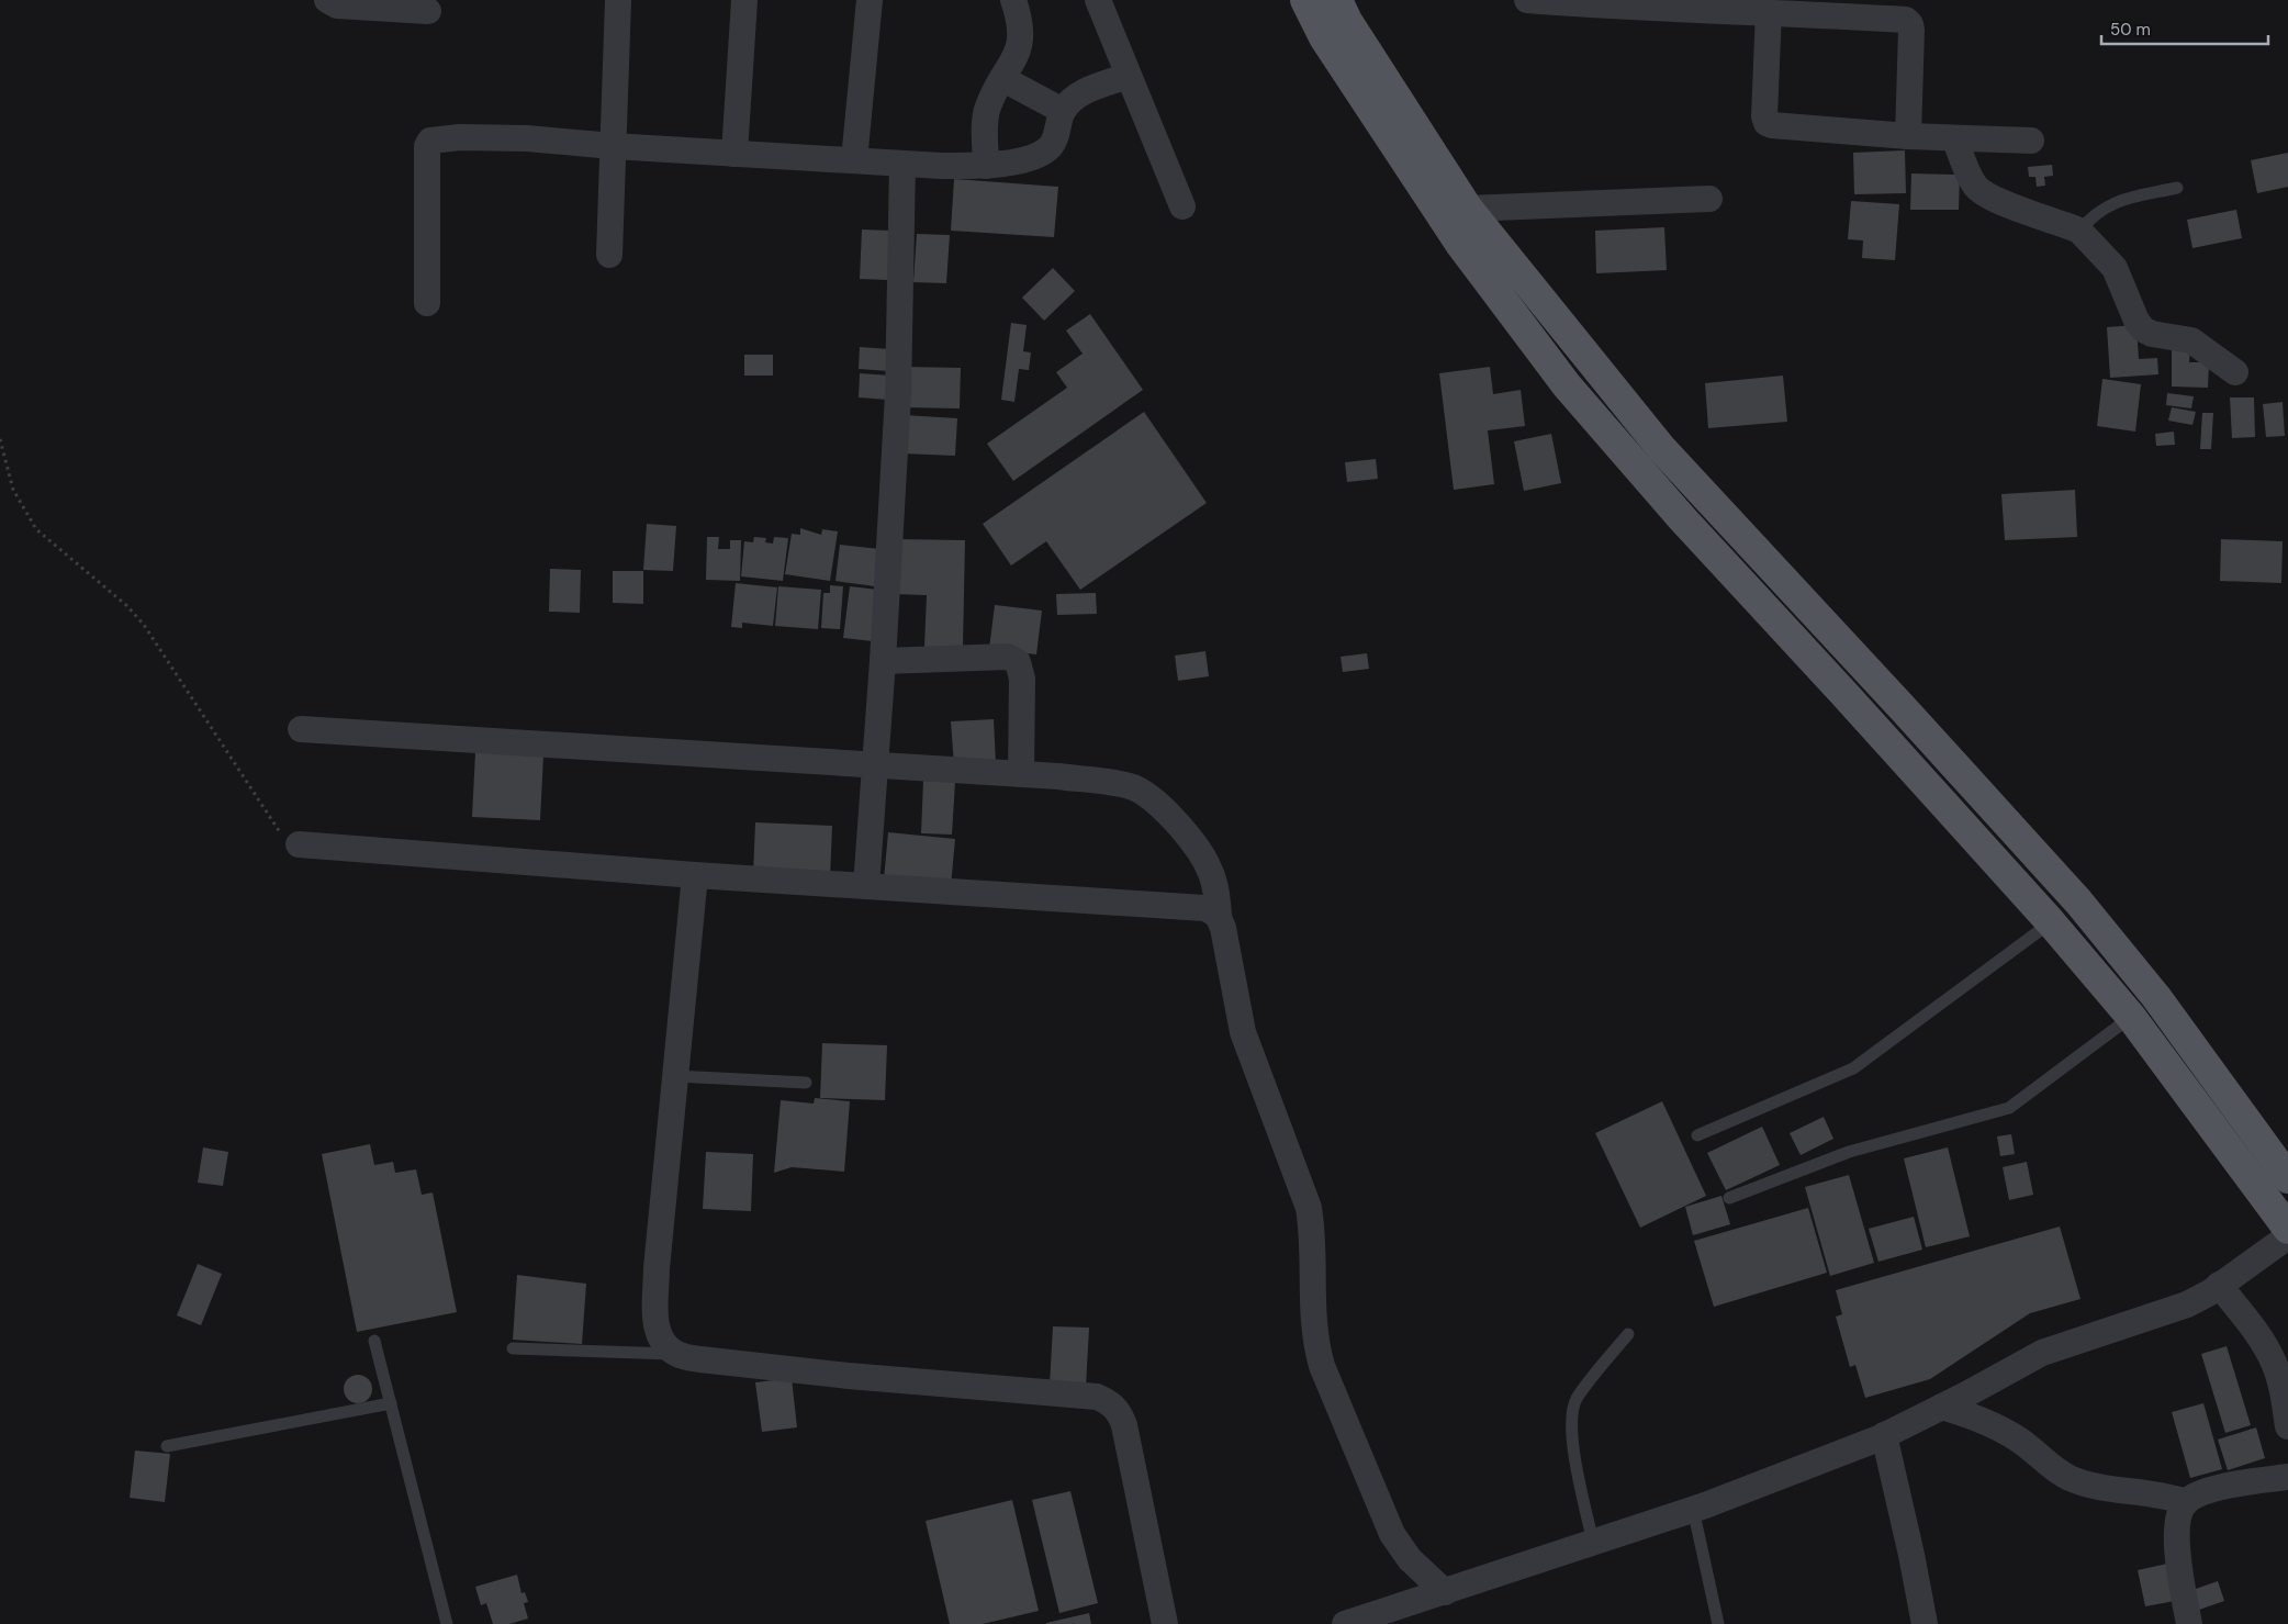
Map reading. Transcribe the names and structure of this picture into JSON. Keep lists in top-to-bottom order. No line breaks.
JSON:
{"scale_bar":"50 m"}
